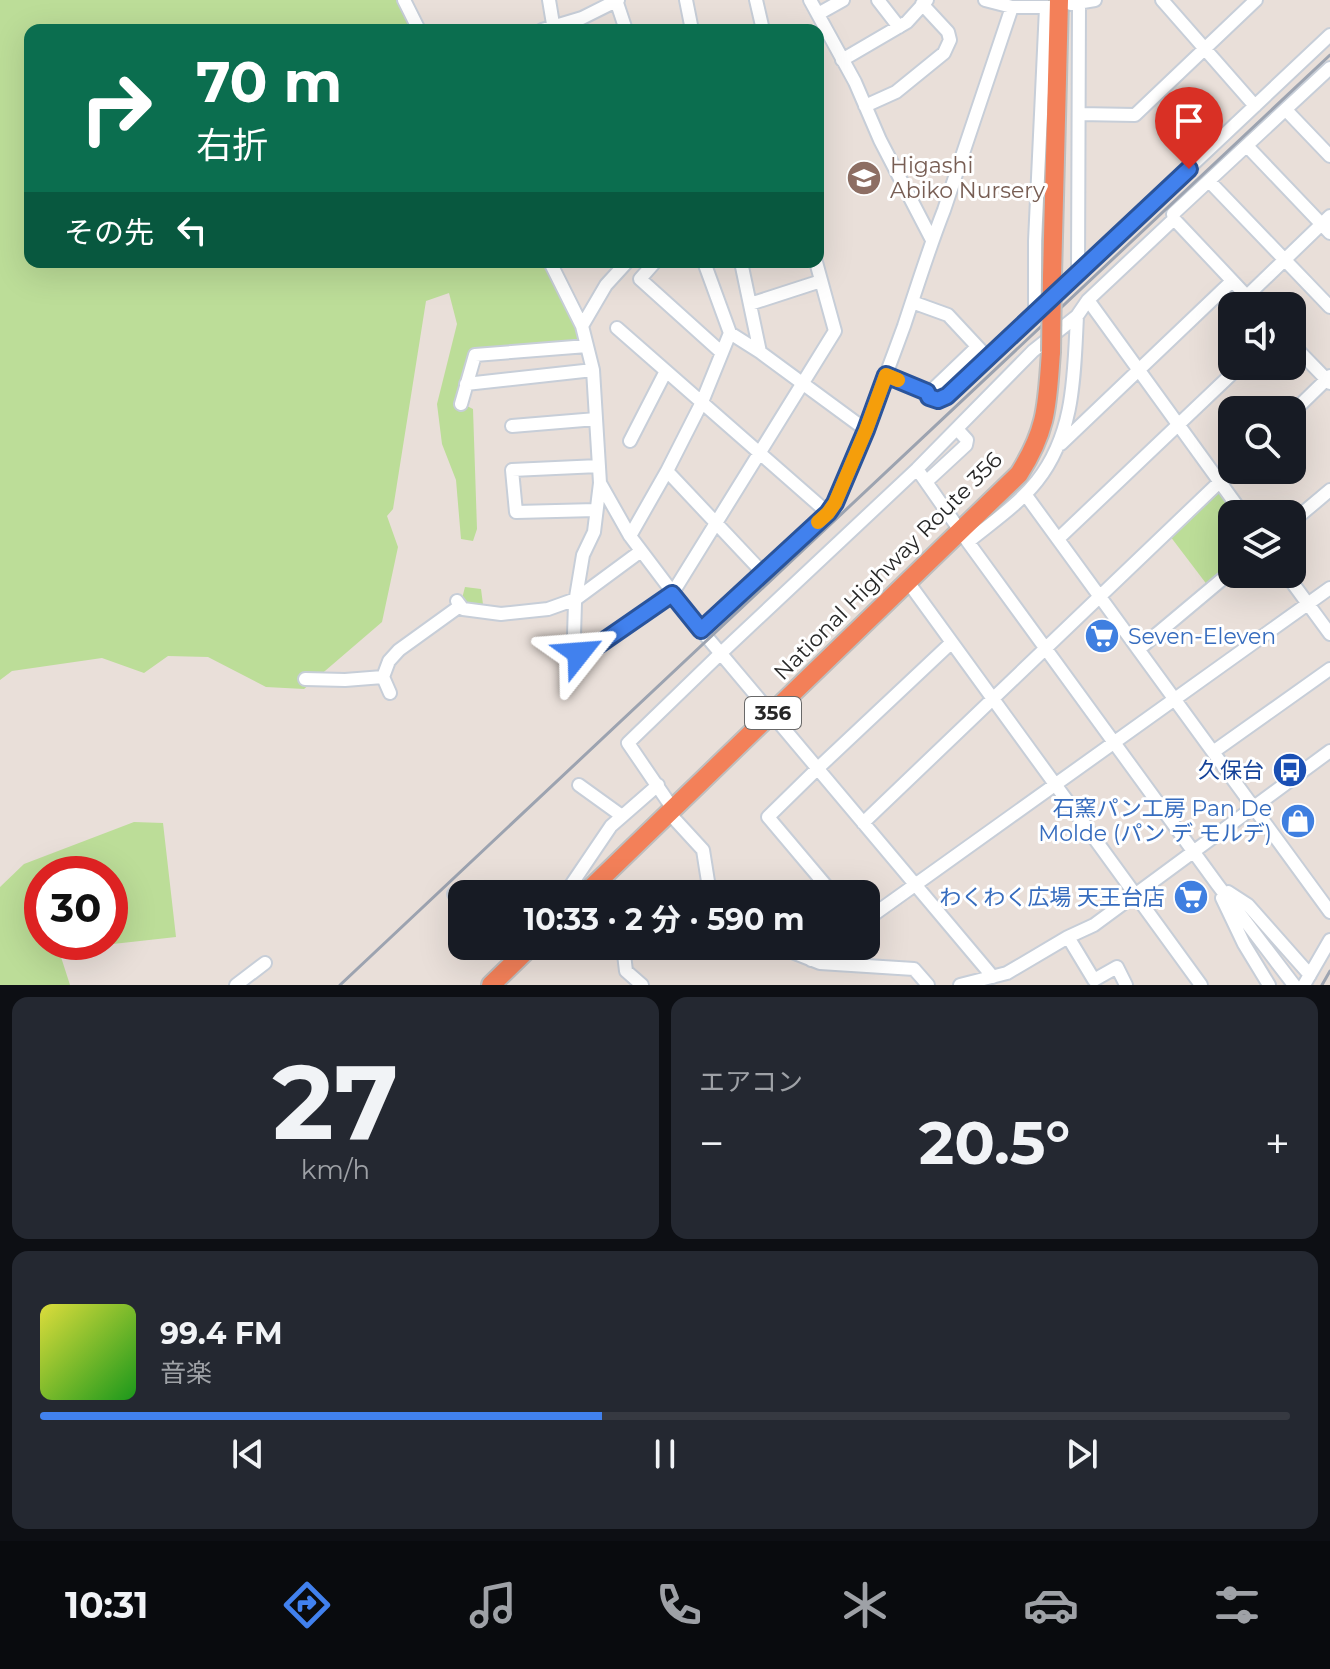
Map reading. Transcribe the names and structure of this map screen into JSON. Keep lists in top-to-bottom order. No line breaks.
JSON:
{"streets":{"highway":["National Highway Route 356","356"]},"places":{"school or university":["Higashi Abiko Nursery"],"supermarket":["Seven-Eleven","わくわく広場 天王台店"],"bus stop":["久保台"],"shop":["石窯パン工房 Pan De Molde (パン デ モルデ)"]},"page":{"turn":["70 m","右折"],"then":"その先","limit":"30","trip":"10:33 · 2 分 · 590 m","tile":[["27","km/h"],"エアコン"],"heat":["−","20.5°","+"],"song":["99.4 FM","音楽"],"tabs":"10:31"}}
